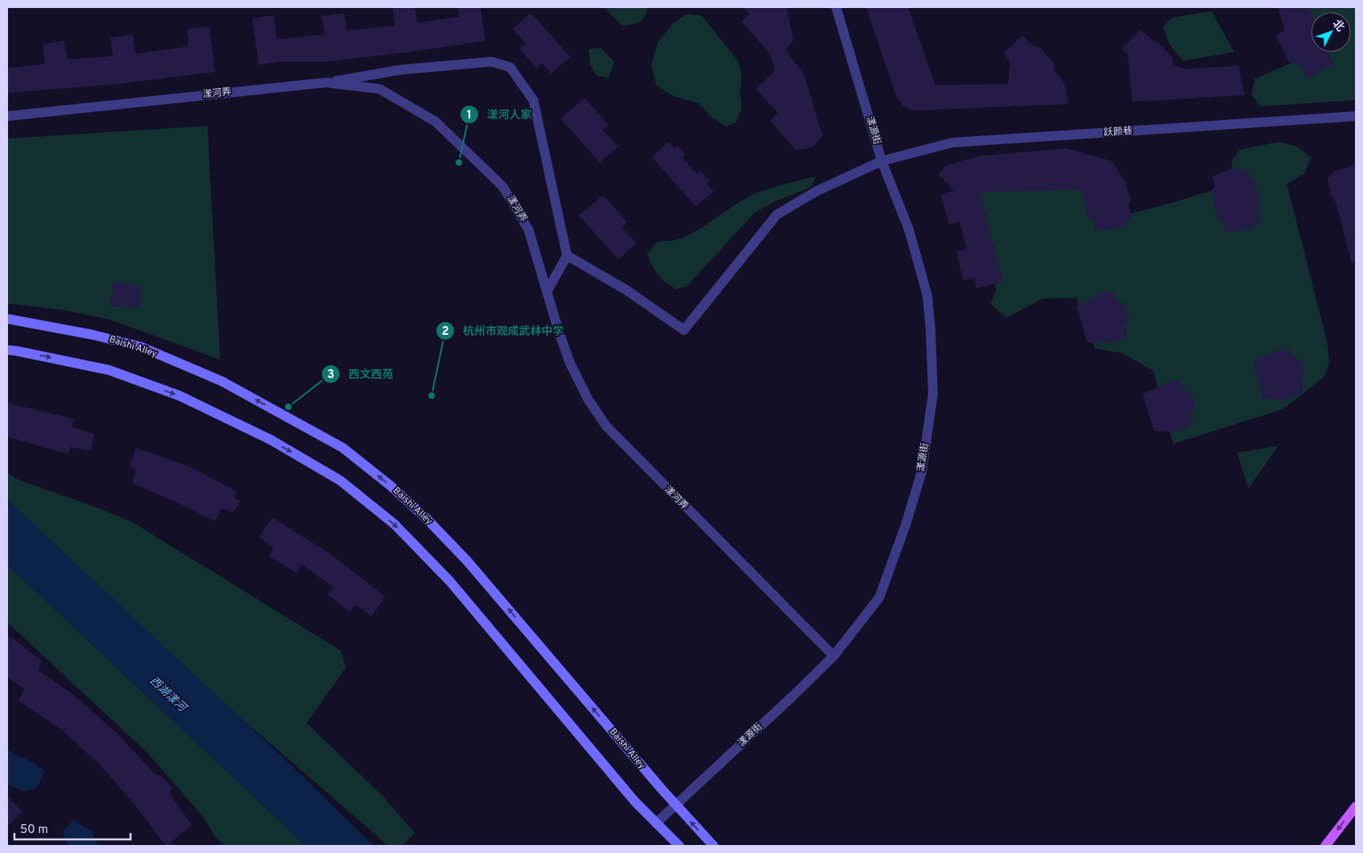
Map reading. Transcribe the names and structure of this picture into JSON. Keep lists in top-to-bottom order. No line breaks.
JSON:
{"streets":{"main road":["Baishi Alley"],"street":["漾河弄","漾源街","跃颜巷"]},"crossings":[["漾河弄","漾源街"],["漾源街","跃颜巷"],["漾源街","Baishi Alley"]],"water":["西湖漾河"],"places":["漾河人家","杭州市观成武林中学","西文西苑"],"scale_bar":"50 m","north":"top right"}
